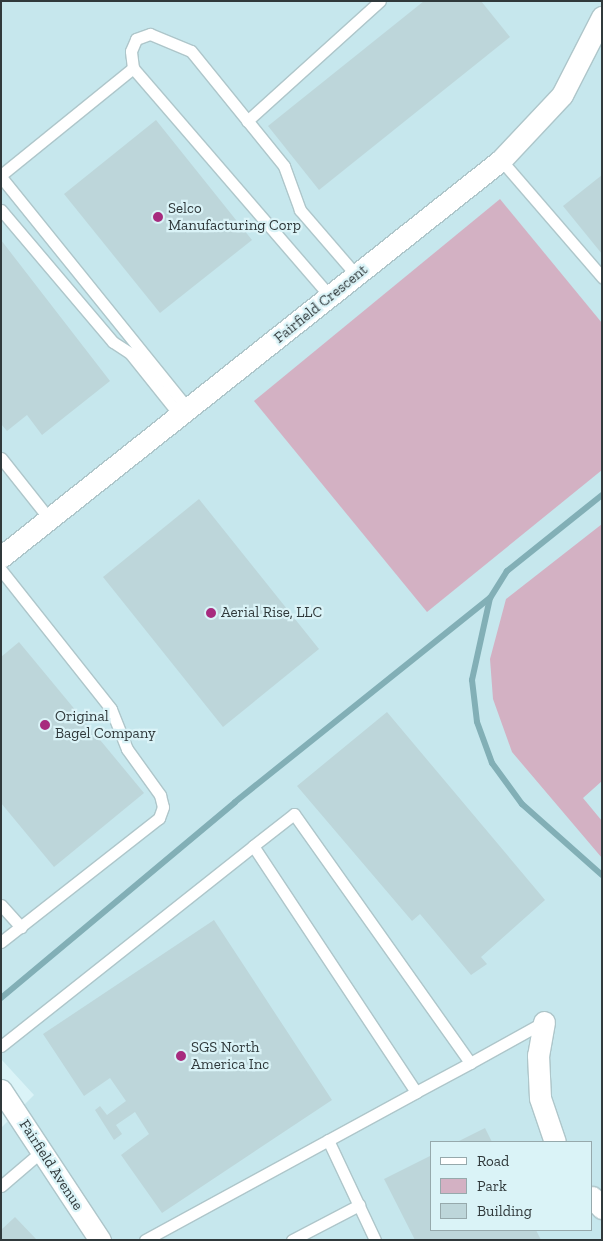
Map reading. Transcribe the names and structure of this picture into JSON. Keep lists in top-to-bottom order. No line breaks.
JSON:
{"streets":{"street":["Fairfield Crescent","Fairfield Avenue"]},"places":["Selco Manufacturing Corp","Aerial Rise, LLC","Original Bagel Company","SGS North America Inc"],"legend":["Road","Park","Building"]}
